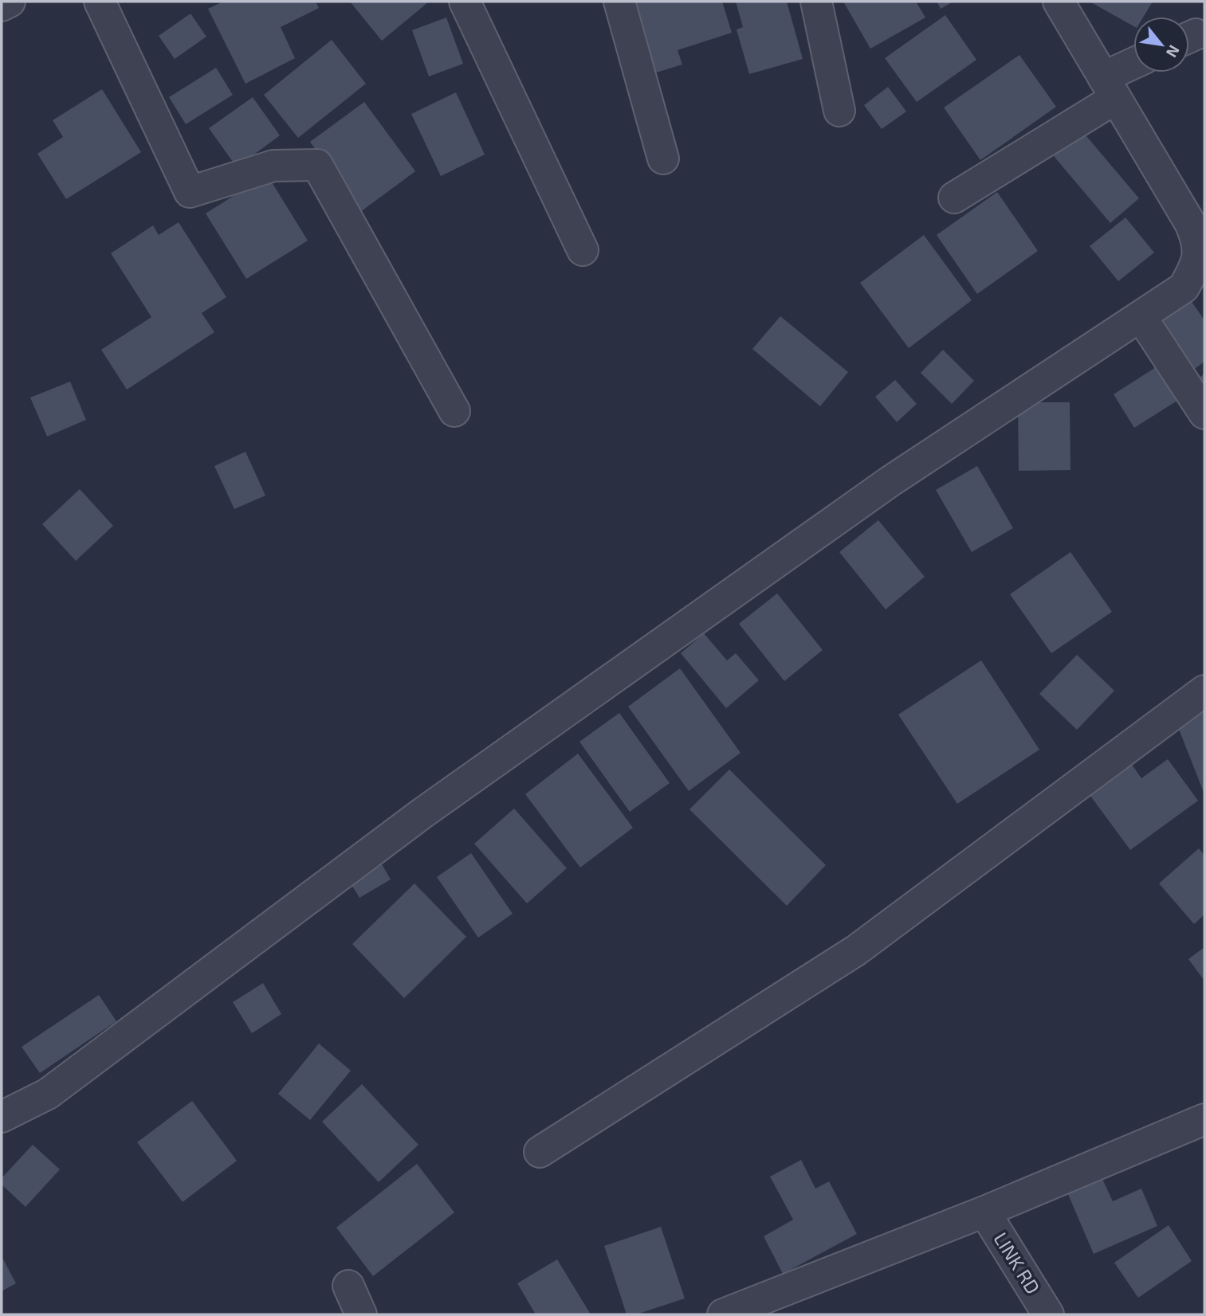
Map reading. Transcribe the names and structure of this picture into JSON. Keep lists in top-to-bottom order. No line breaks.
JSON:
{"streets":{"street":["LINK RD"]},"north":"bottom right"}
